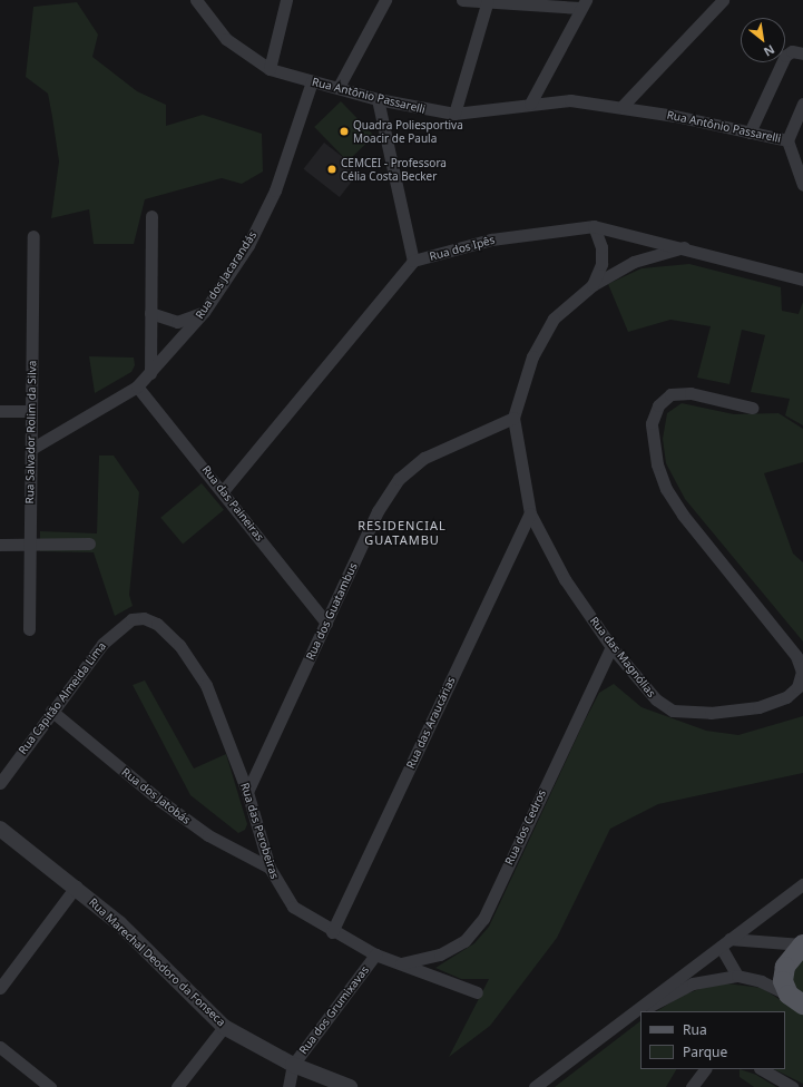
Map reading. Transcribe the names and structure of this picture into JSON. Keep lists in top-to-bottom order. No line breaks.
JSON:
{"streets":{"street":["Rua Antônio Passarelli","Rua dos Ipês","Rua dos Jacarandás","Rua Salvador Rolim da Silva","Rua das Paineiras","Rua dos Guatambus","Rua das Magnólias","Rua Capitão Almeida Lima","Rua das Araucárias","Rua dos Jatobás","Rua dos Cedros","Rua das Perobeiras","Rua Marechal Deodoro da Fonseca","Rua dos Grumixavas"]},"crossings":[["Rua Antônio Passarelli","Rua dos Jacarandás"],["Rua dos Ipês","Rua das Magnólias"],["Rua dos Jacarandás","Rua Salvador Rolim da Silva"],["Rua dos Jacarandás","Rua das Paineiras"],["Rua das Paineiras","Rua dos Guatambus"],["Rua dos Guatambus","Rua das Magnólias"],["Rua dos Guatambus","Rua das Perobeiras"],["Rua das Magnólias","Rua das Araucárias"],["Rua das Magnólias","Rua dos Cedros"],["Rua Capitão Almeida Lima","Rua dos Jatobás"],["Rua Capitão Almeida Lima","Rua das Perobeiras"],["Rua das Araucárias","Rua das Perobeiras"],["Rua dos Jatobás","Rua das Perobeiras"],["Rua dos Cedros","Rua das Perobeiras"],["Rua das Perobeiras","Rua dos Grumixavas"],["Rua Marechal Deodoro da Fonseca","Rua dos Grumixavas"]],"districts":["RESIDENCIAL GUATAMBU"],"places":["Quadra Poliesportiva Moacir de Paula","CEMCEI - Professora Célia Costa Becker"],"legend":["Rua","Parque"],"north":"bottom right"}
